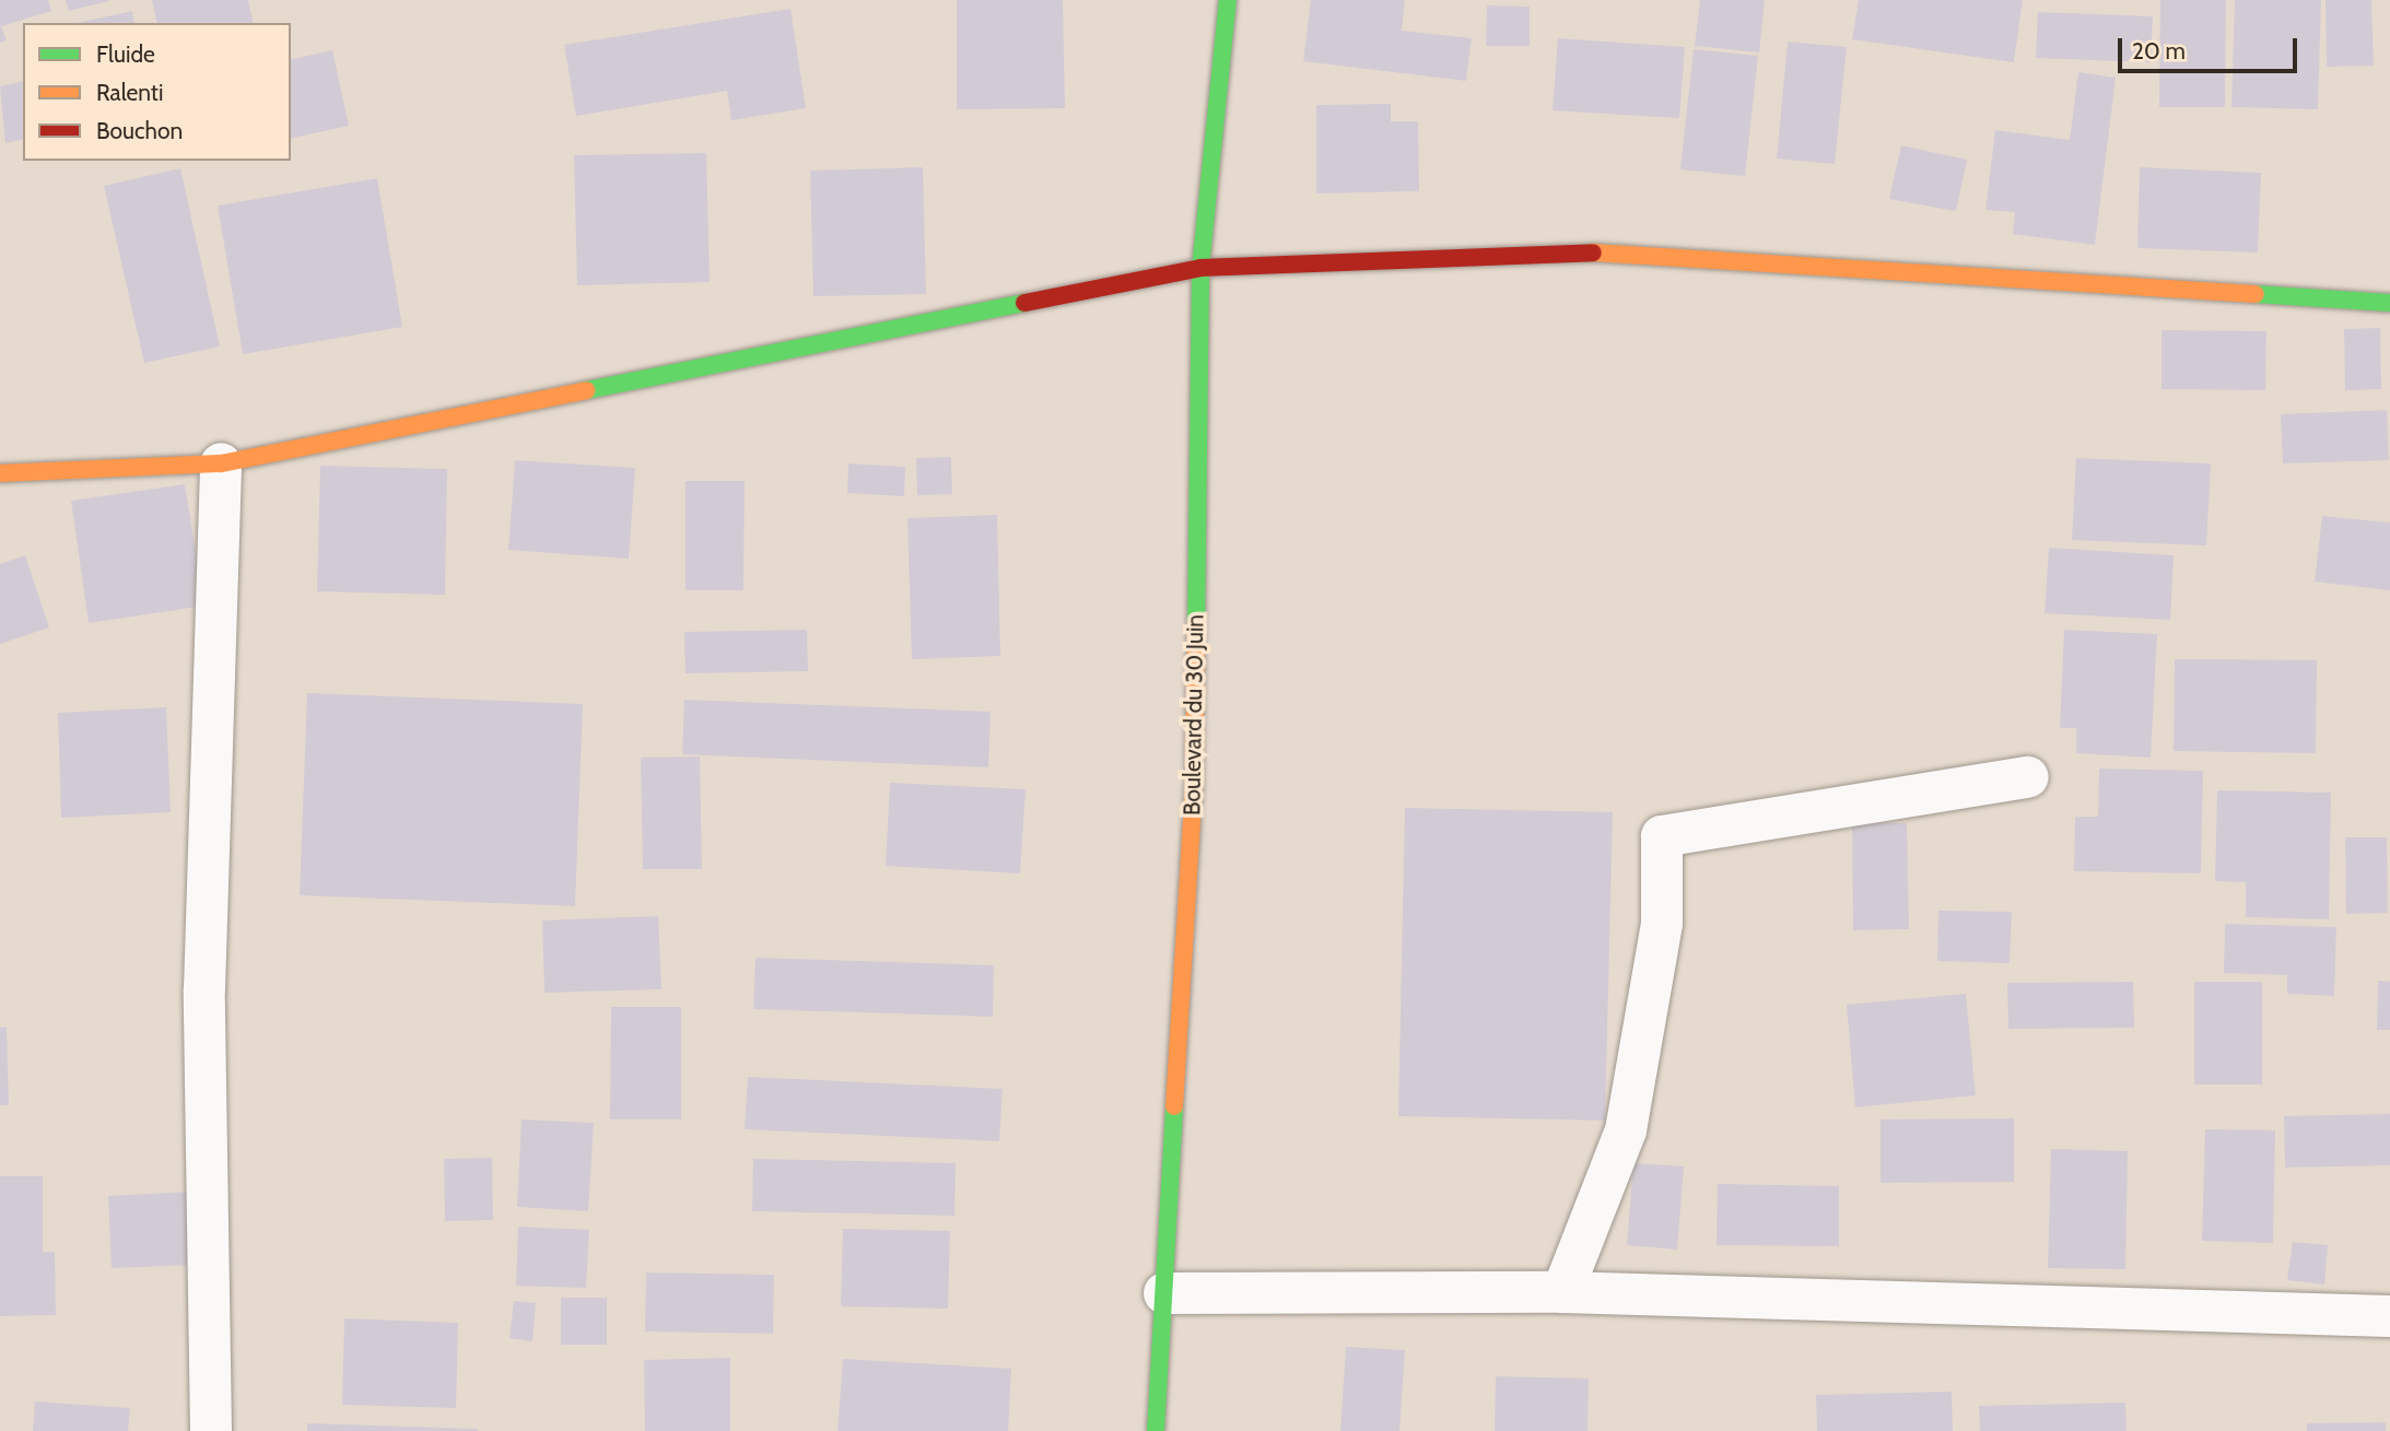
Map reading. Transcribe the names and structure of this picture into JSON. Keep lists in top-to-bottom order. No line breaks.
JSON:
{"streets":{"street":["Boulevard du 30 Juin"]},"legend":["Fluide","Ralenti","Bouchon"],"scale_bar":"20 m"}
